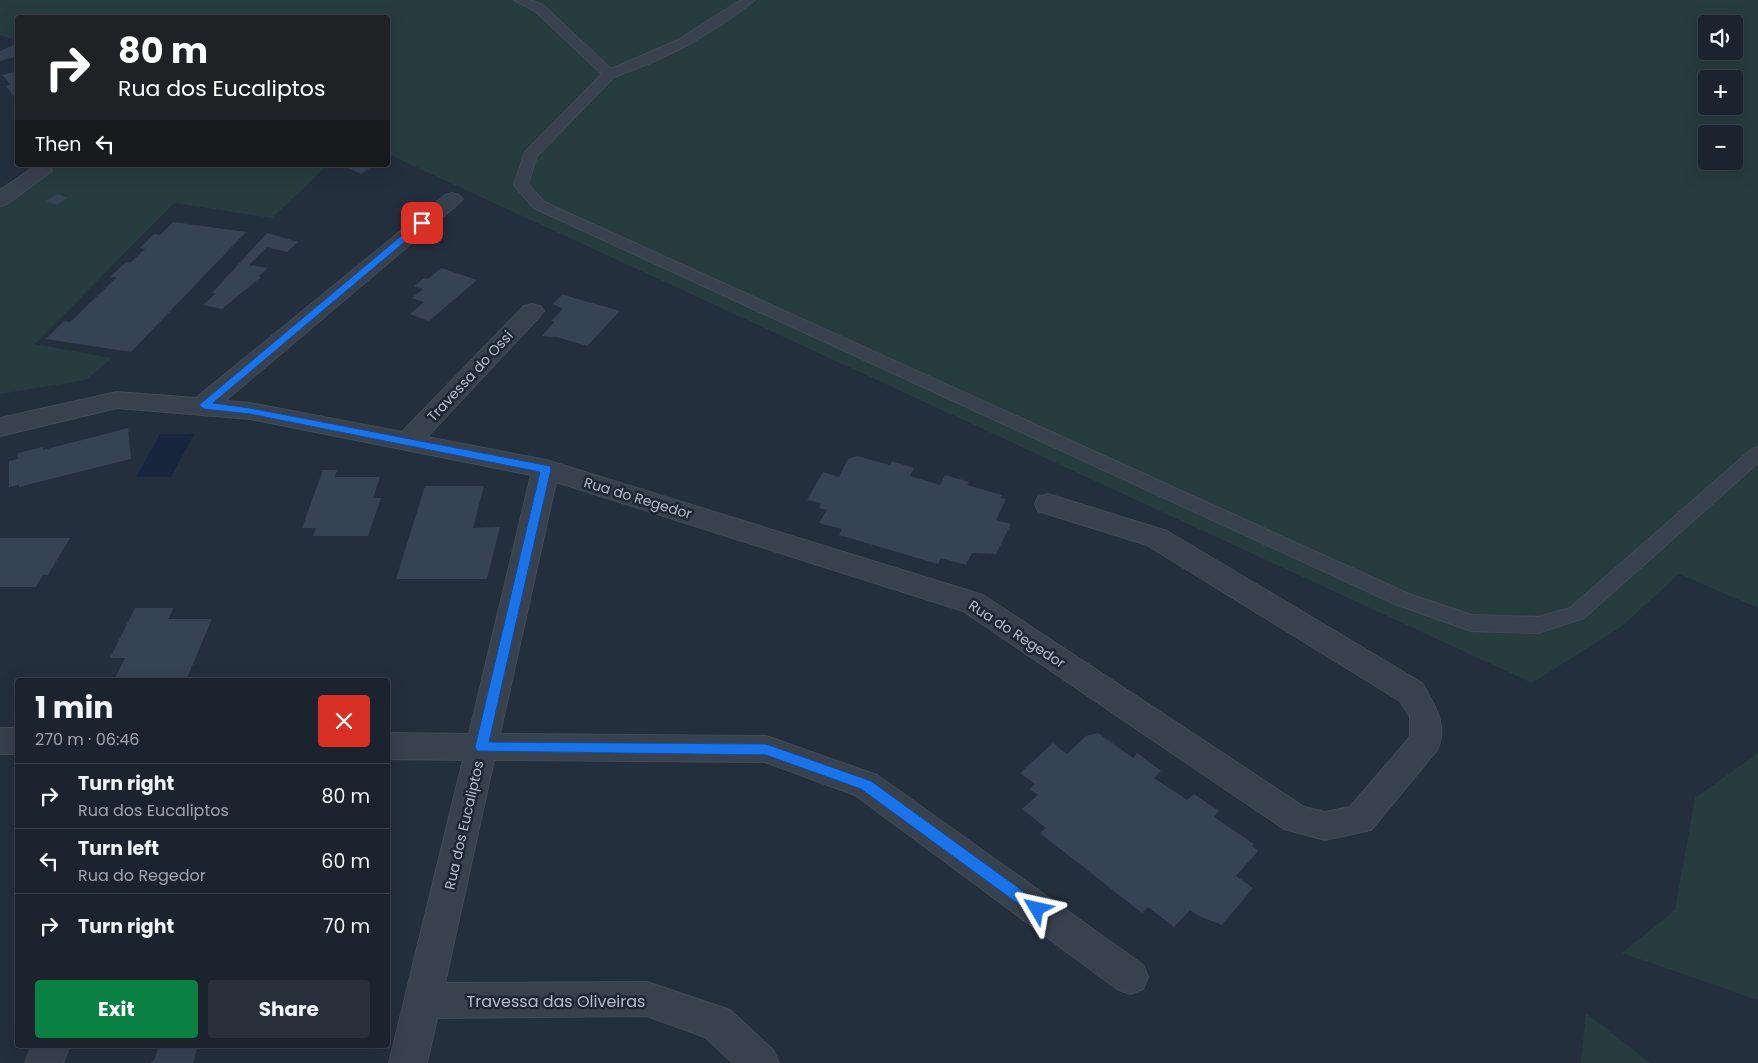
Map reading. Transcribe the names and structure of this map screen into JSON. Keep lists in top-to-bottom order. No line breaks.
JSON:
{"streets":{"street":["Travessa do Ossi","Rua do Regedor","Rua dos Eucaliptos","Travessa das Oliveiras"]},"crossings":[["Travessa do Ossi","Rua do Regedor"],["Rua do Regedor","Rua dos Eucaliptos"],["Rua dos Eucaliptos","Travessa das Oliveiras"]],"page":{"map_buttons":["+","−"],"turn":["80 m","Rua dos Eucaliptos"],"then":"Then","heading":["1 min","270 m · 06:46"],"list":[{"name":"Turn right","note":"Rua dos Eucaliptos","value":"80 m"},{"name":"Turn left","note":"Rua do Regedor","value":"60 m"},{"name":"Turn right","value":"70 m"}],"buttons":["Exit","Share"]}}
